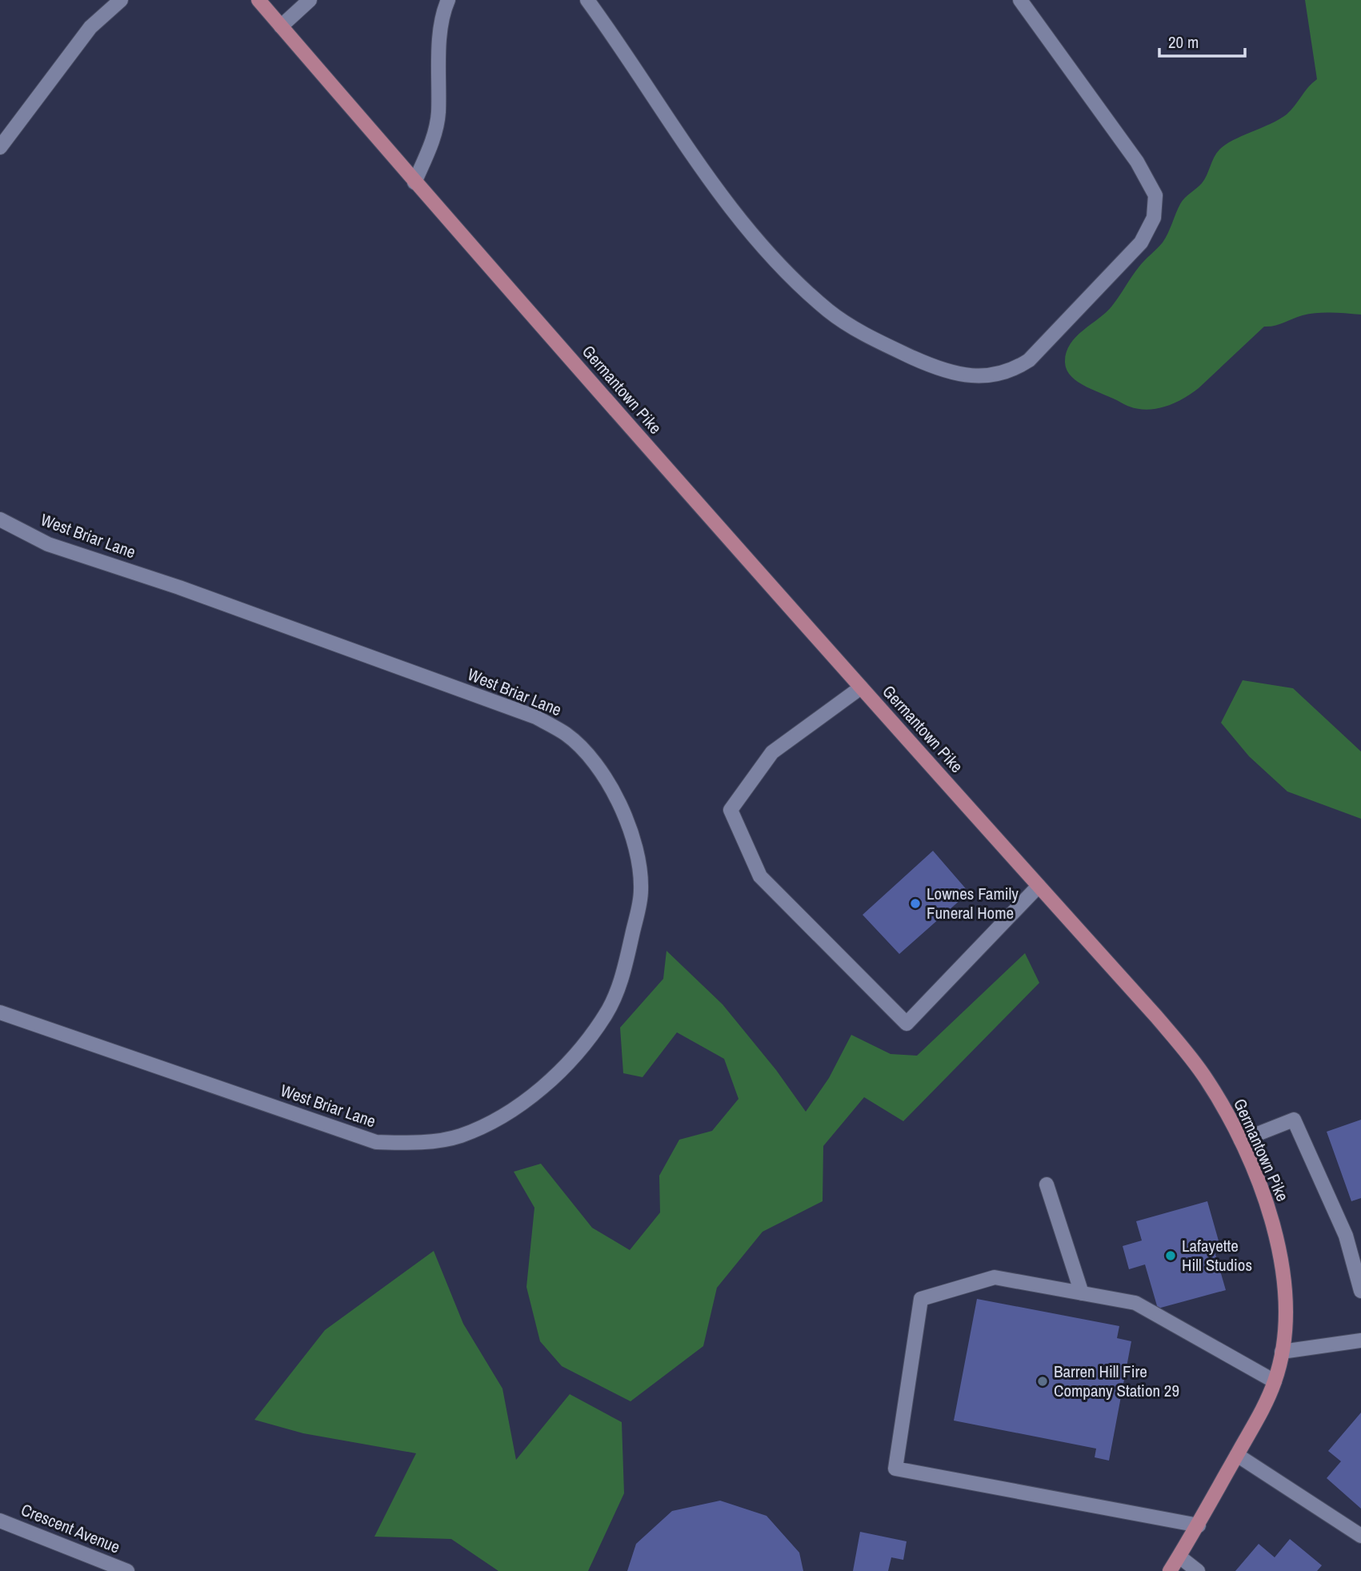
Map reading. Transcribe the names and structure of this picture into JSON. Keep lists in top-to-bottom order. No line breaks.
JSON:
{"streets":{"main road":["Germantown Pike"],"street":["West Briar Lane","Crescent Avenue"]},"places":["Lownes Family Funeral Home","Lafayette Hill Studios","Barren Hill Fire Company Station 29"],"scale_bar":"20 m"}
